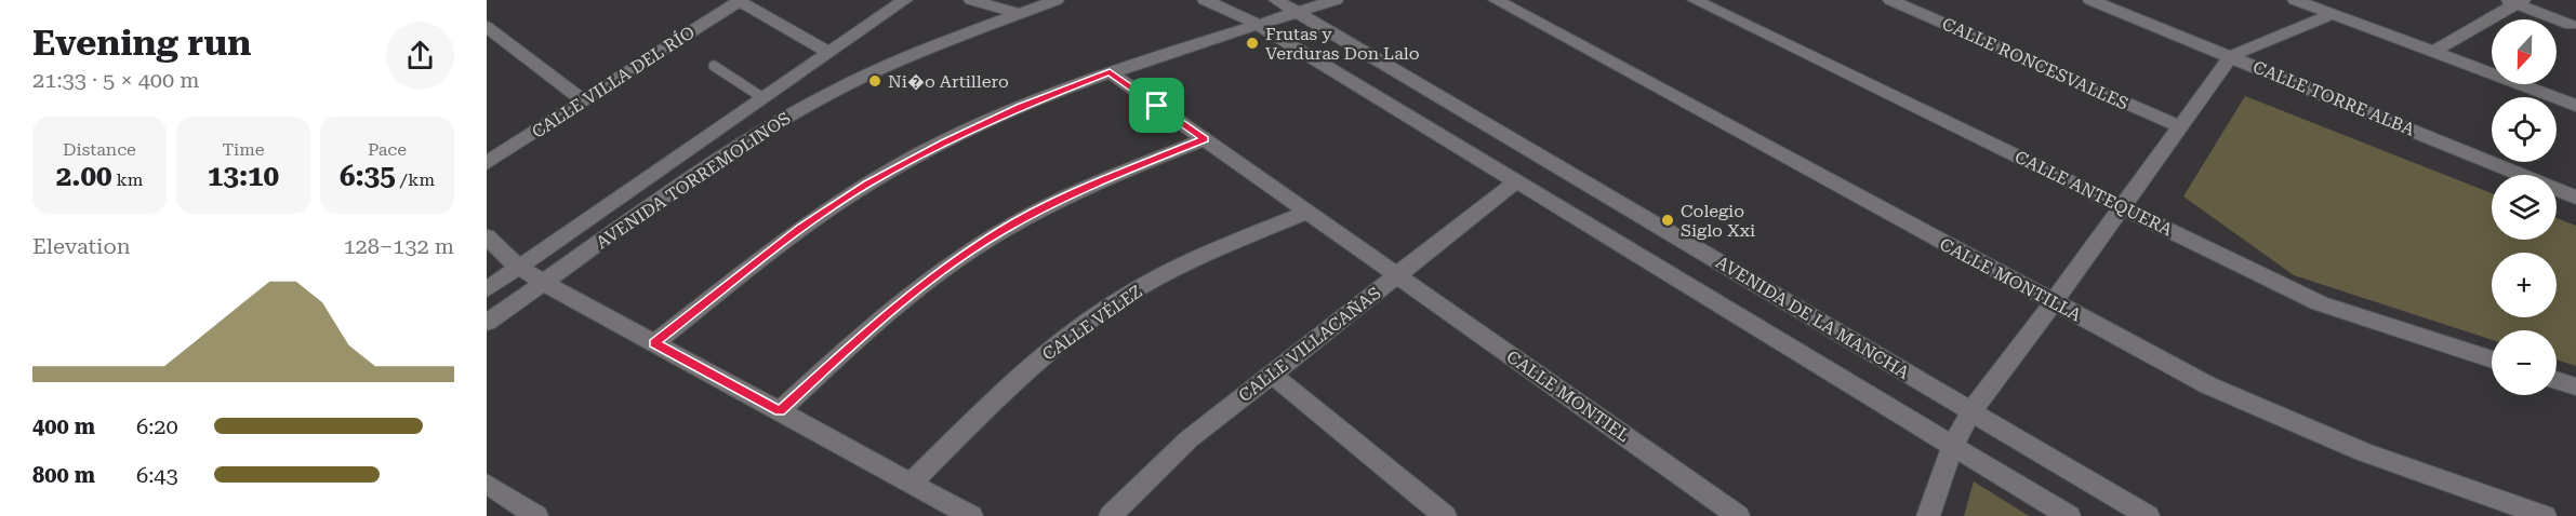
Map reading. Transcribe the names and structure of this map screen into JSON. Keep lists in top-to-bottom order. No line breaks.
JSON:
{"streets":{"street":["CALLE RONCESVALLES","CALLE VILLA DEL RÍO","CALLE TORRE ALBA","AVENIDA TORREMOLINOS","CALLE ANTEQUERA","CALLE MONTILLA","AVENIDA DE LA MANCHA","CALLE VÉLEZ","CALLE VILLACAÑAS","CALLE MONTIEL"]},"crossings":[["AVENIDA DE LA MANCHA","CALLE VILLACAÑAS"],["CALLE VÉLEZ","CALLE MONTIEL"],["CALLE VILLACAÑAS","CALLE MONTIEL"]],"places":["Frutas y Verduras Don Lalo","Ni�o Artillero","Colegio Siglo Xxi"],"north":"bottom","page":{"heading":["Evening run","21:33 · 5 × 400 m"],"map_buttons":["+","−"],"stats":[["Distance","2.00 km"],["Time","13:10"],["Pace","6:35 /km"]],"chart":["Elevation","128–132 m"],"list":[{"name":"400 m","note":"6:20"},{"name":"800 m","note":"6:43"}]}}
